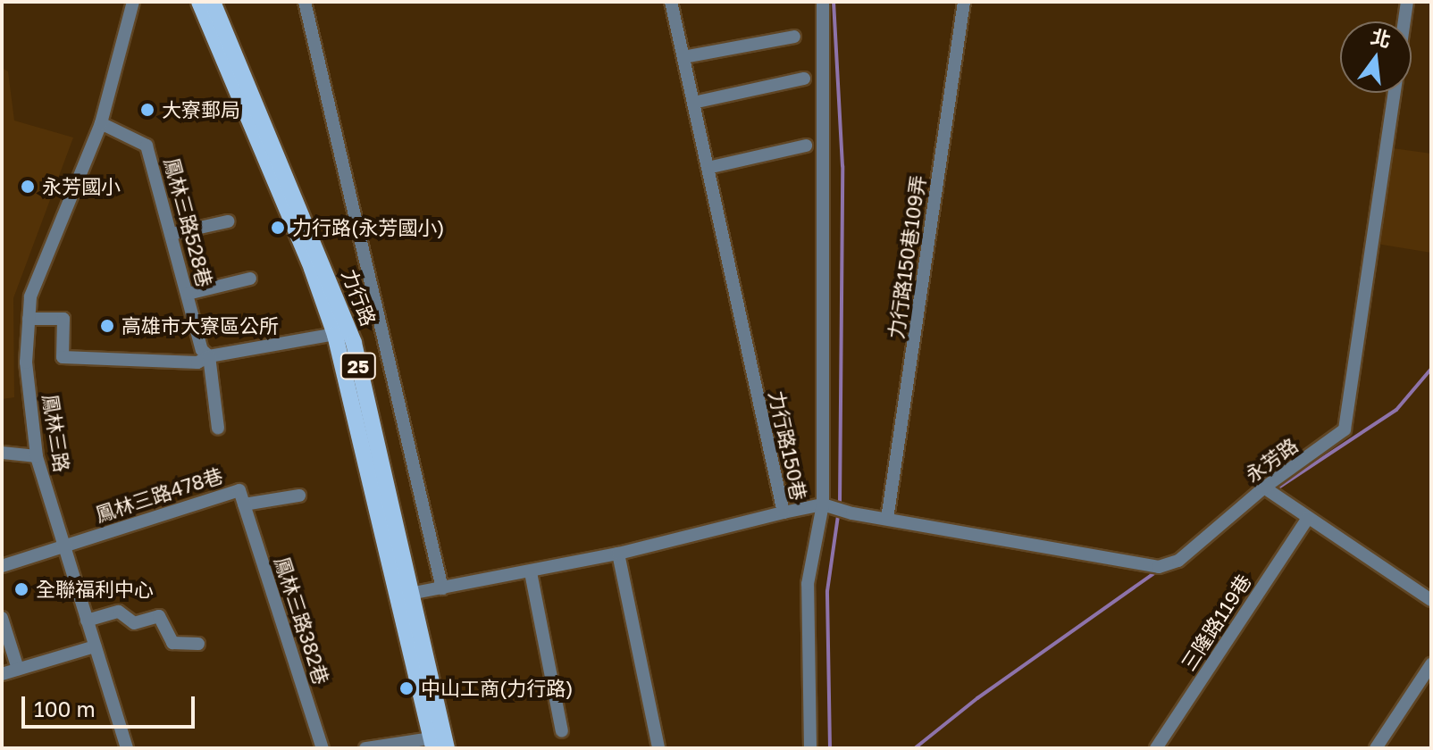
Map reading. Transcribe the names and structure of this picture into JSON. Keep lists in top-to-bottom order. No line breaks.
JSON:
{"streets":{"main road":["力行路","25"],"street":["鳳林三路528巷","力行路150巷109弄","鳳林三路","力行路150巷","永芳路","鳳林三路478巷","鳳林三路382巷","三隆路119巷"]},"crossings":[["鳳林三路528巷","鳳林三路"],["力行路150巷109弄","力行路150巷"],["力行路150巷109弄","永芳路"],["力行路","力行路150巷"],["鳳林三路","鳳林三路478巷"],["力行路150巷","永芳路"],["鳳林三路478巷","鳳林三路382巷"]],"places":["大寮郵局","永芳國小","力行路(永芳國小)","高雄市大寮區公所","全聯福利中心","中山工商(力行路)"],"scale_bar":"100 m","north":"top"}
